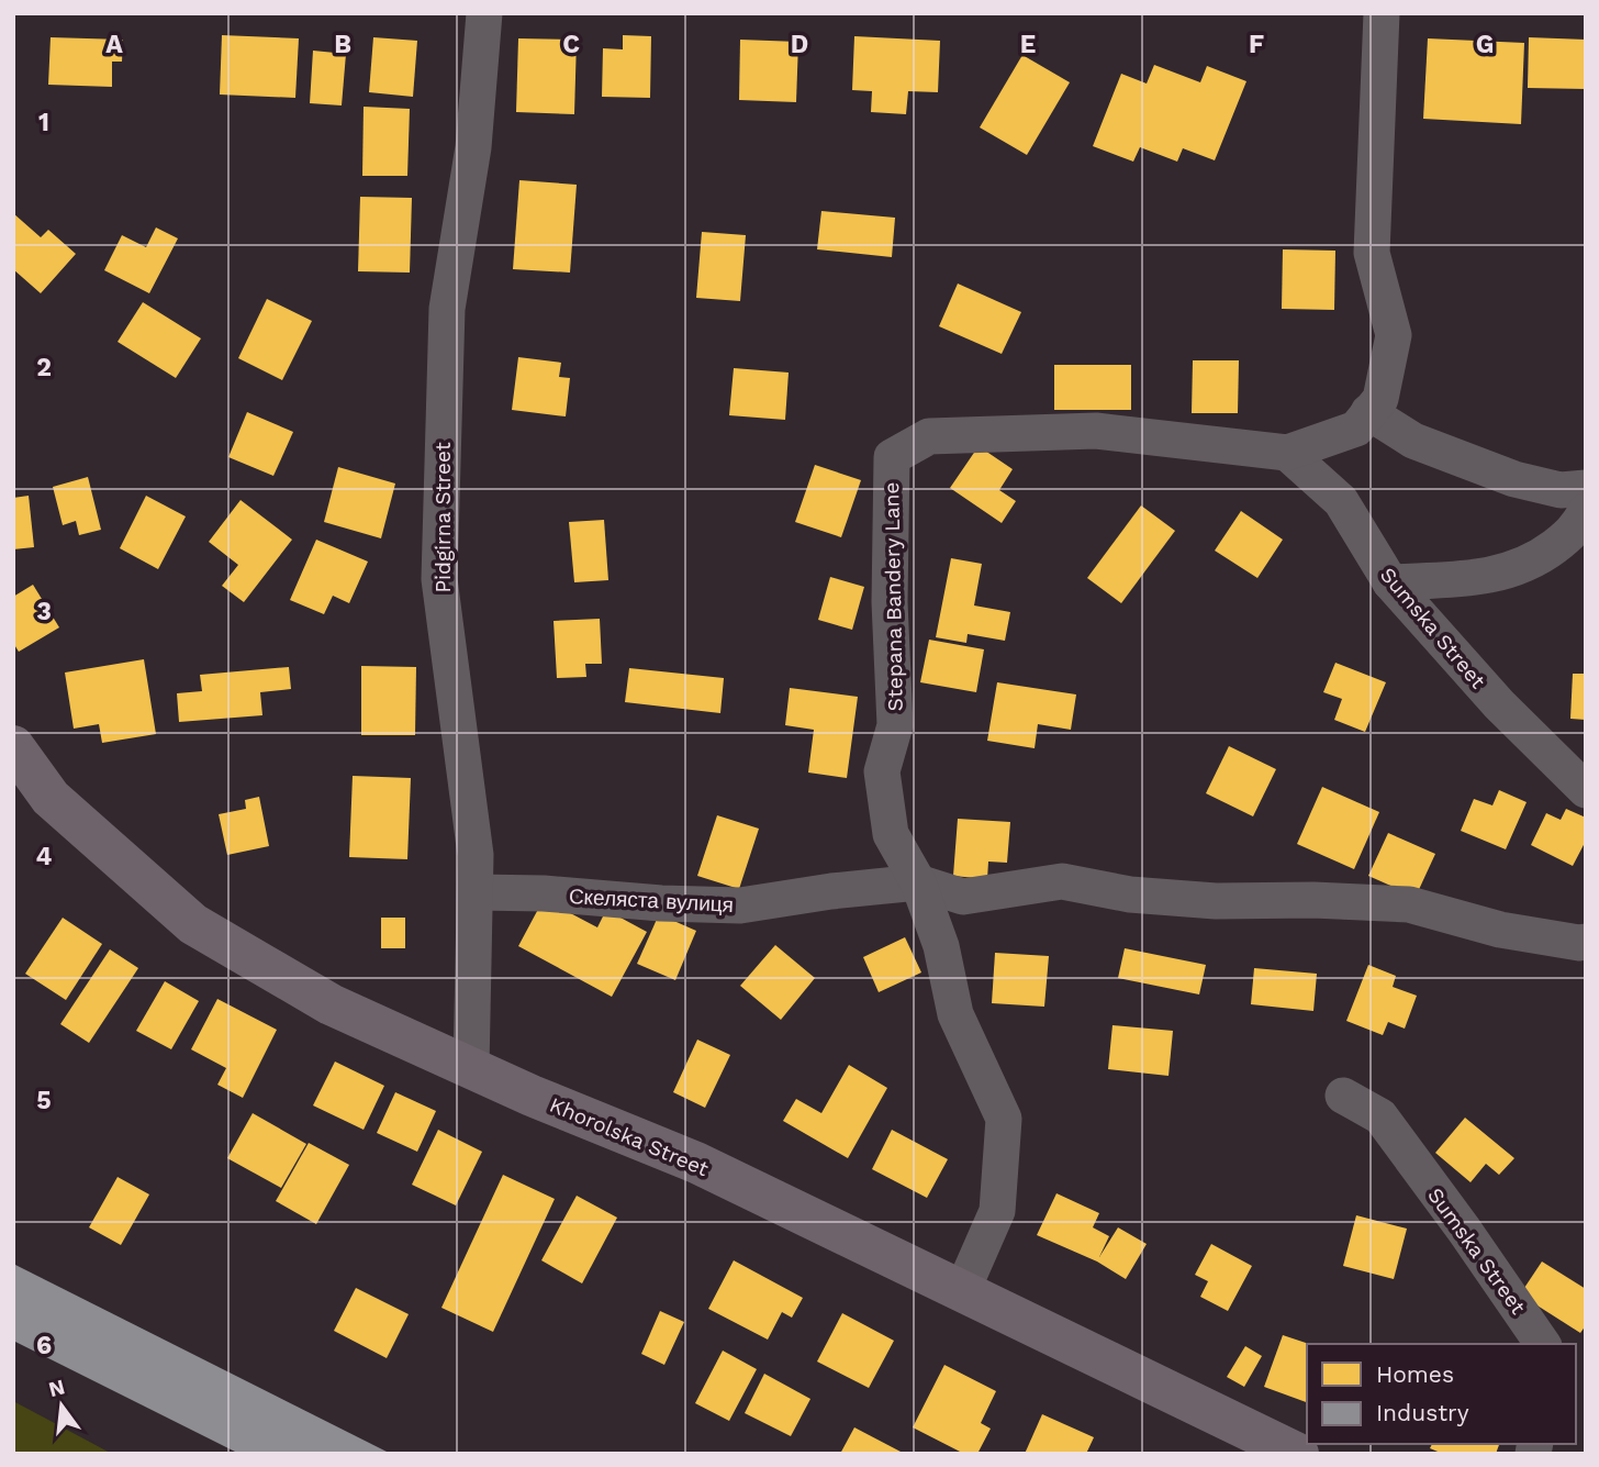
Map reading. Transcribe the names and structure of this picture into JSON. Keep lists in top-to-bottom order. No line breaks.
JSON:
{"streets":{"street":["Pidgirna Street","Stepana Bandery Lane","Sumska Street","Скеляста вулиця","Khorolska Street"]},"crossings":[["Pidgirna Street","Скеляста вулиця"],["Pidgirna Street","Khorolska Street"],["Stepana Bandery Lane","Sumska Street"],["Stepana Bandery Lane","Скеляста вулиця"],["Stepana Bandery Lane","Khorolska Street"]],"legend":["Homes","Industry"],"north":"top","grid":{"columns":["A","B","C","D","E","F","G"],"rows":["1","2","3","4","5","6"]}}
